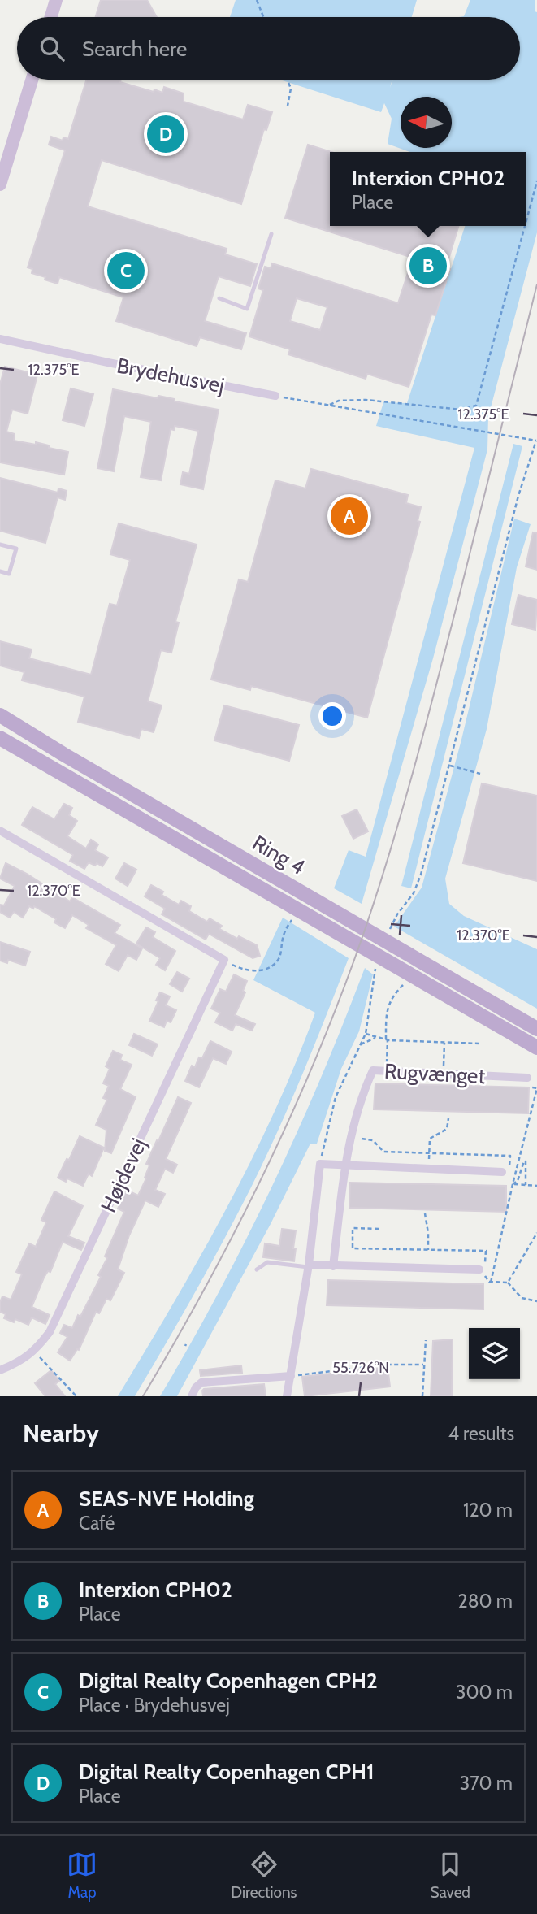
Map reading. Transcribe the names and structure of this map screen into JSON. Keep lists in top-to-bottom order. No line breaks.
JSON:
{"streets":{"main road":["Ring 4"],"street":["Brydehusvej","Rugvænget","Højdevej"]},"north":"left","page":{"search":"Search here","pins":["D","B","C","A"],"popup":["Interxion CPH02","Place"],"heading":["Nearby","4 results"],"list":[{"mark":"A","name":"SEAS-NVE Holding","note":"Café","value":"120 m"},{"mark":"B","name":"Interxion CPH02","note":"Place","value":"280 m"},{"mark":"C","name":"Digital Realty Copenhagen CPH2","note":"Place · Brydehusvej","value":"300 m"},{"mark":"D","name":"Digital Realty Copenhagen CPH1","note":"Place","value":"370 m"}],"nav":["Map","Directions","Saved"]},"coordinates":["12.375°E","12.370°E","55.726°N"]}
